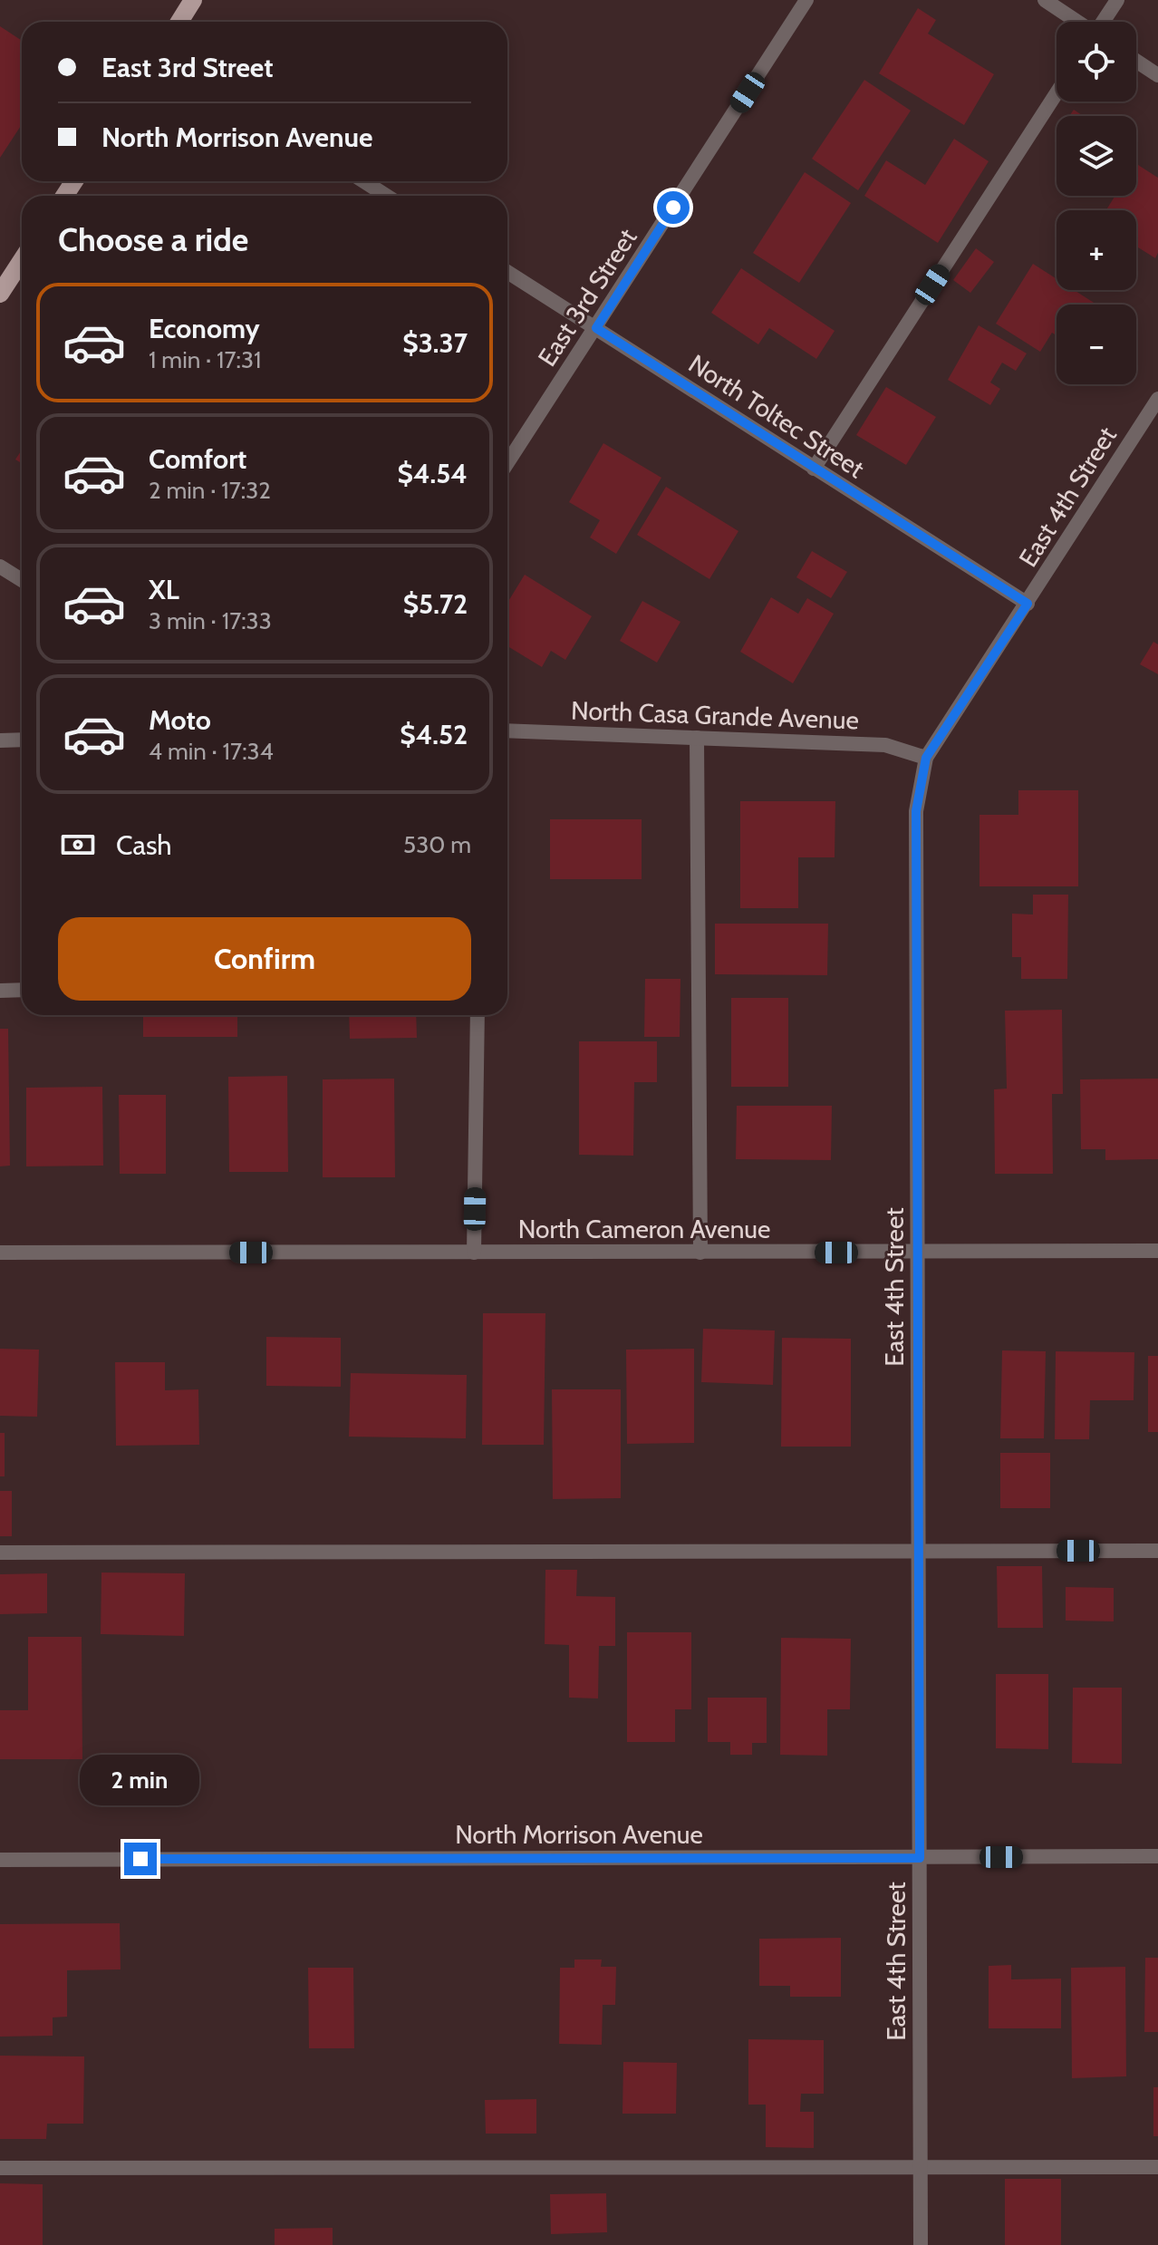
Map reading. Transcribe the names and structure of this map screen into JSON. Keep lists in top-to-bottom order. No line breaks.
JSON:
{"streets":{"street":["East 3rd Street","North Toltec Street","East 4th Street","North Casa Grande Avenue","North Cameron Avenue","North Morrison Avenue"]},"crossings":[["East 3rd Street","North Toltec Street"],["North Toltec Street","East 4th Street"],["East 4th Street","North Casa Grande Avenue"],["East 4th Street","North Cameron Avenue"],["East 4th Street","North Morrison Avenue"]],"page":{"map_buttons":["+","−"],"banner":["East 3rd Street","North Morrison Avenue"],"heading":"Choose a ride","list":[{"name":"Economy","note":"1 min · 17:31","value":"$3.37"},{"name":"Comfort","note":"2 min · 17:32","value":"$4.54"},{"name":"XL","note":"3 min · 17:33","value":"$5.72"},{"name":"Moto","note":"4 min · 17:34","value":"$4.52"}],"pay":["Cash","530 m"],"buttons":"Confirm","bubble":"2 min"}}
